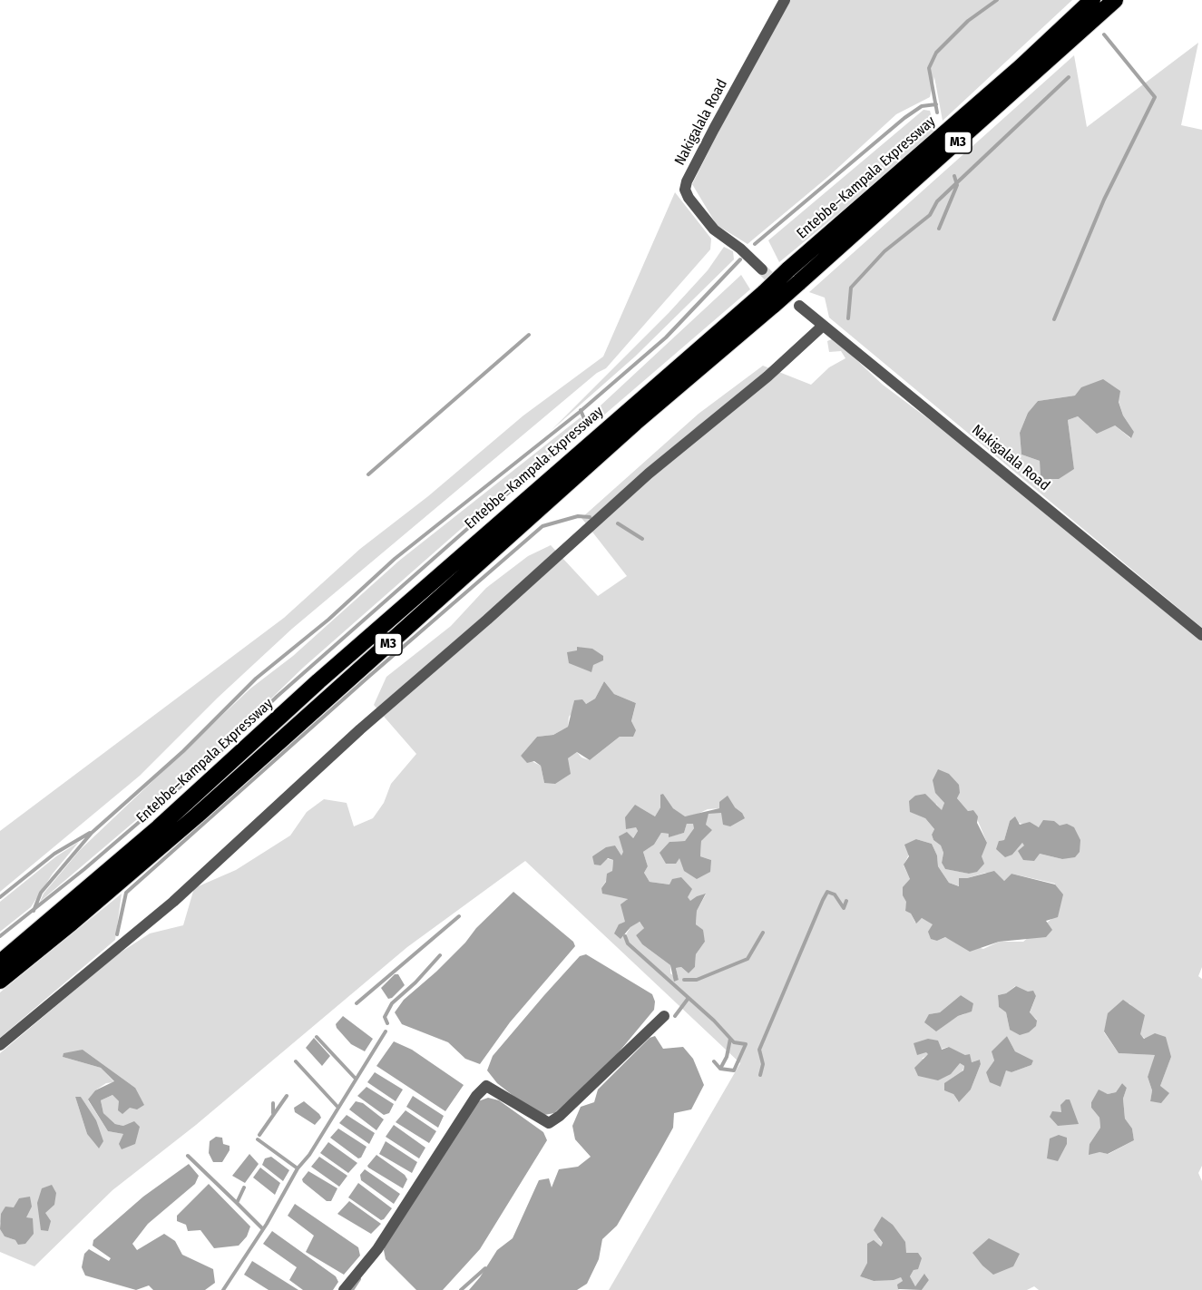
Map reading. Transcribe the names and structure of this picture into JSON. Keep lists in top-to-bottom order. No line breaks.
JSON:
{"streets":{"highway":["M3","Entebbe–Kampala Expressway"],"street":["Nakigalala Road"]},"crossings":[["M3","Entebbe–Kampala Expressway"]]}
